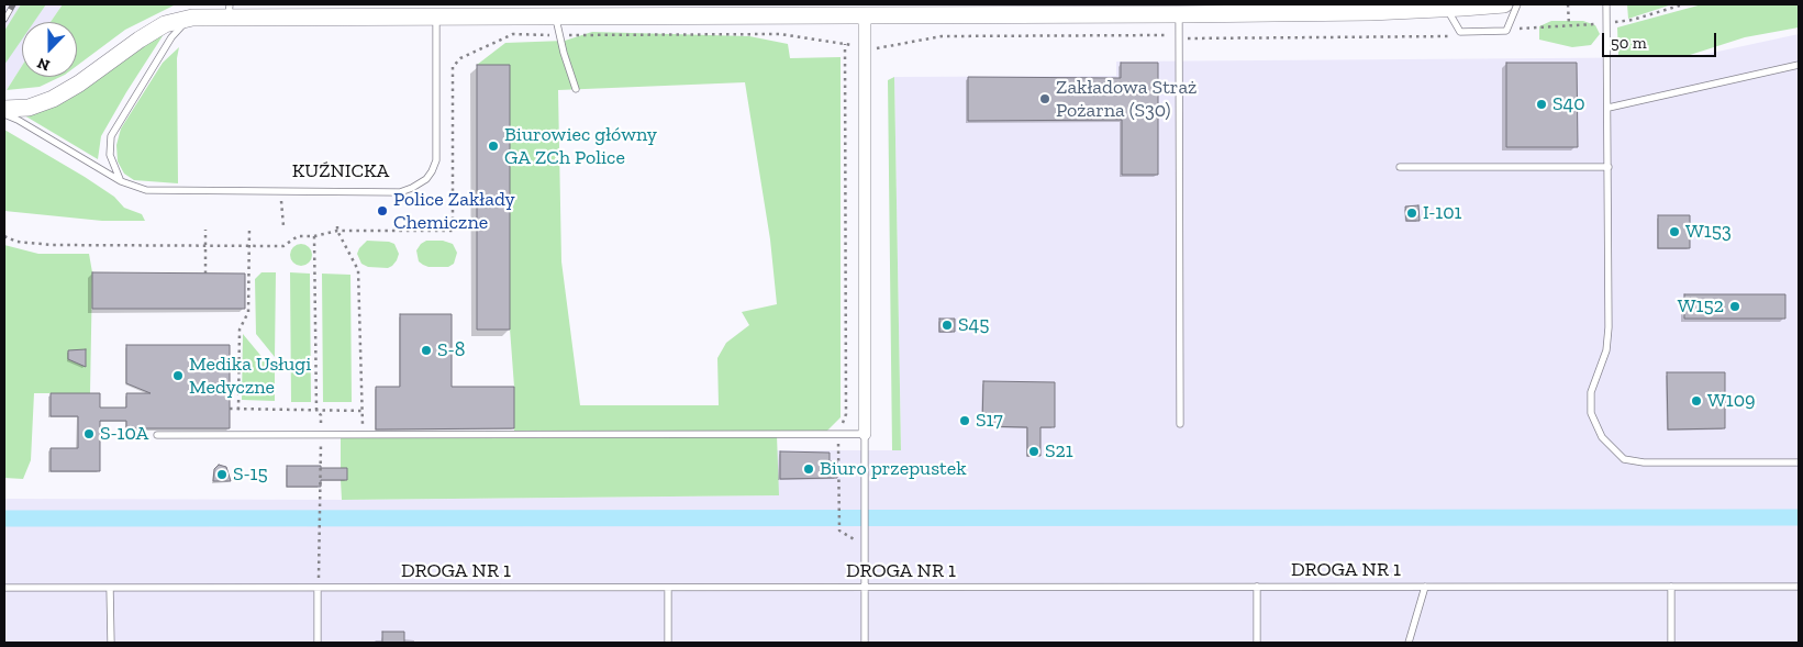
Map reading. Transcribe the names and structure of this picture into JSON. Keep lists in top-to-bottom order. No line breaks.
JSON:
{"streets":{"lane":["KUŹNICKA","DROGA NR 1"]},"places":["Zakładowa Straż Pożarna (S30)","S40","Biurowiec główny GA ZCh Police","Police Zakłady Chemiczne","I-101","W153","W152","S45","S-8","Medika Usługi Medyczne","W109","S17","S-10A","S21","Biuro przepustek","S-15"],"scale_bar":"50 m","north":"bottom"}
